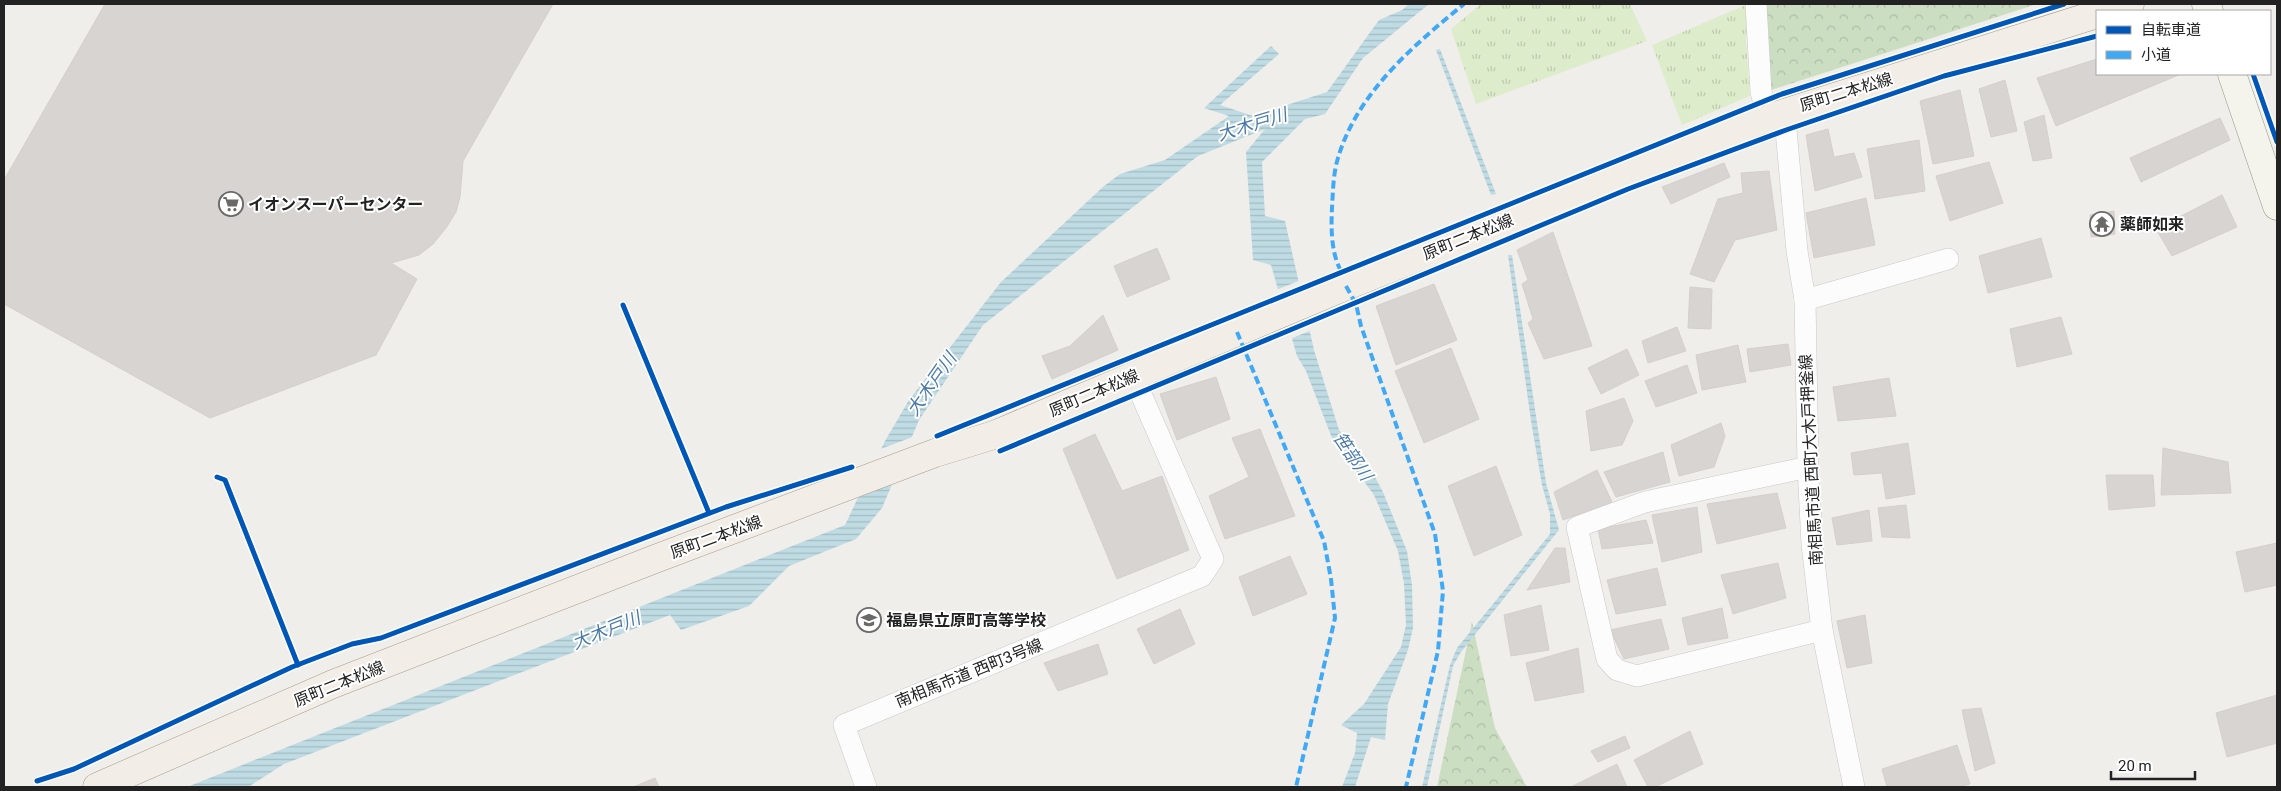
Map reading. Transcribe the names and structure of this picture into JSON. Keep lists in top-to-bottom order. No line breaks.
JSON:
{"streets":{"main road":["原町二本松線"],"street":["南相馬市道 西町大木戸押釜線","南相馬市道 西町3号線"]},"crossings":[["原町二本松線","南相馬市道 西町大木戸押釜線"],["原町二本松線","南相馬市道 西町3号線"]],"water":["大木戸川","笹部川"],"places":{"supermarket":["イオンスーパーセンター"],"temple":["薬師如来"],"school or university":["福島県立原町高等学校"]},"legend":["自転車道","小道"],"scale_bar":"20 m"}
